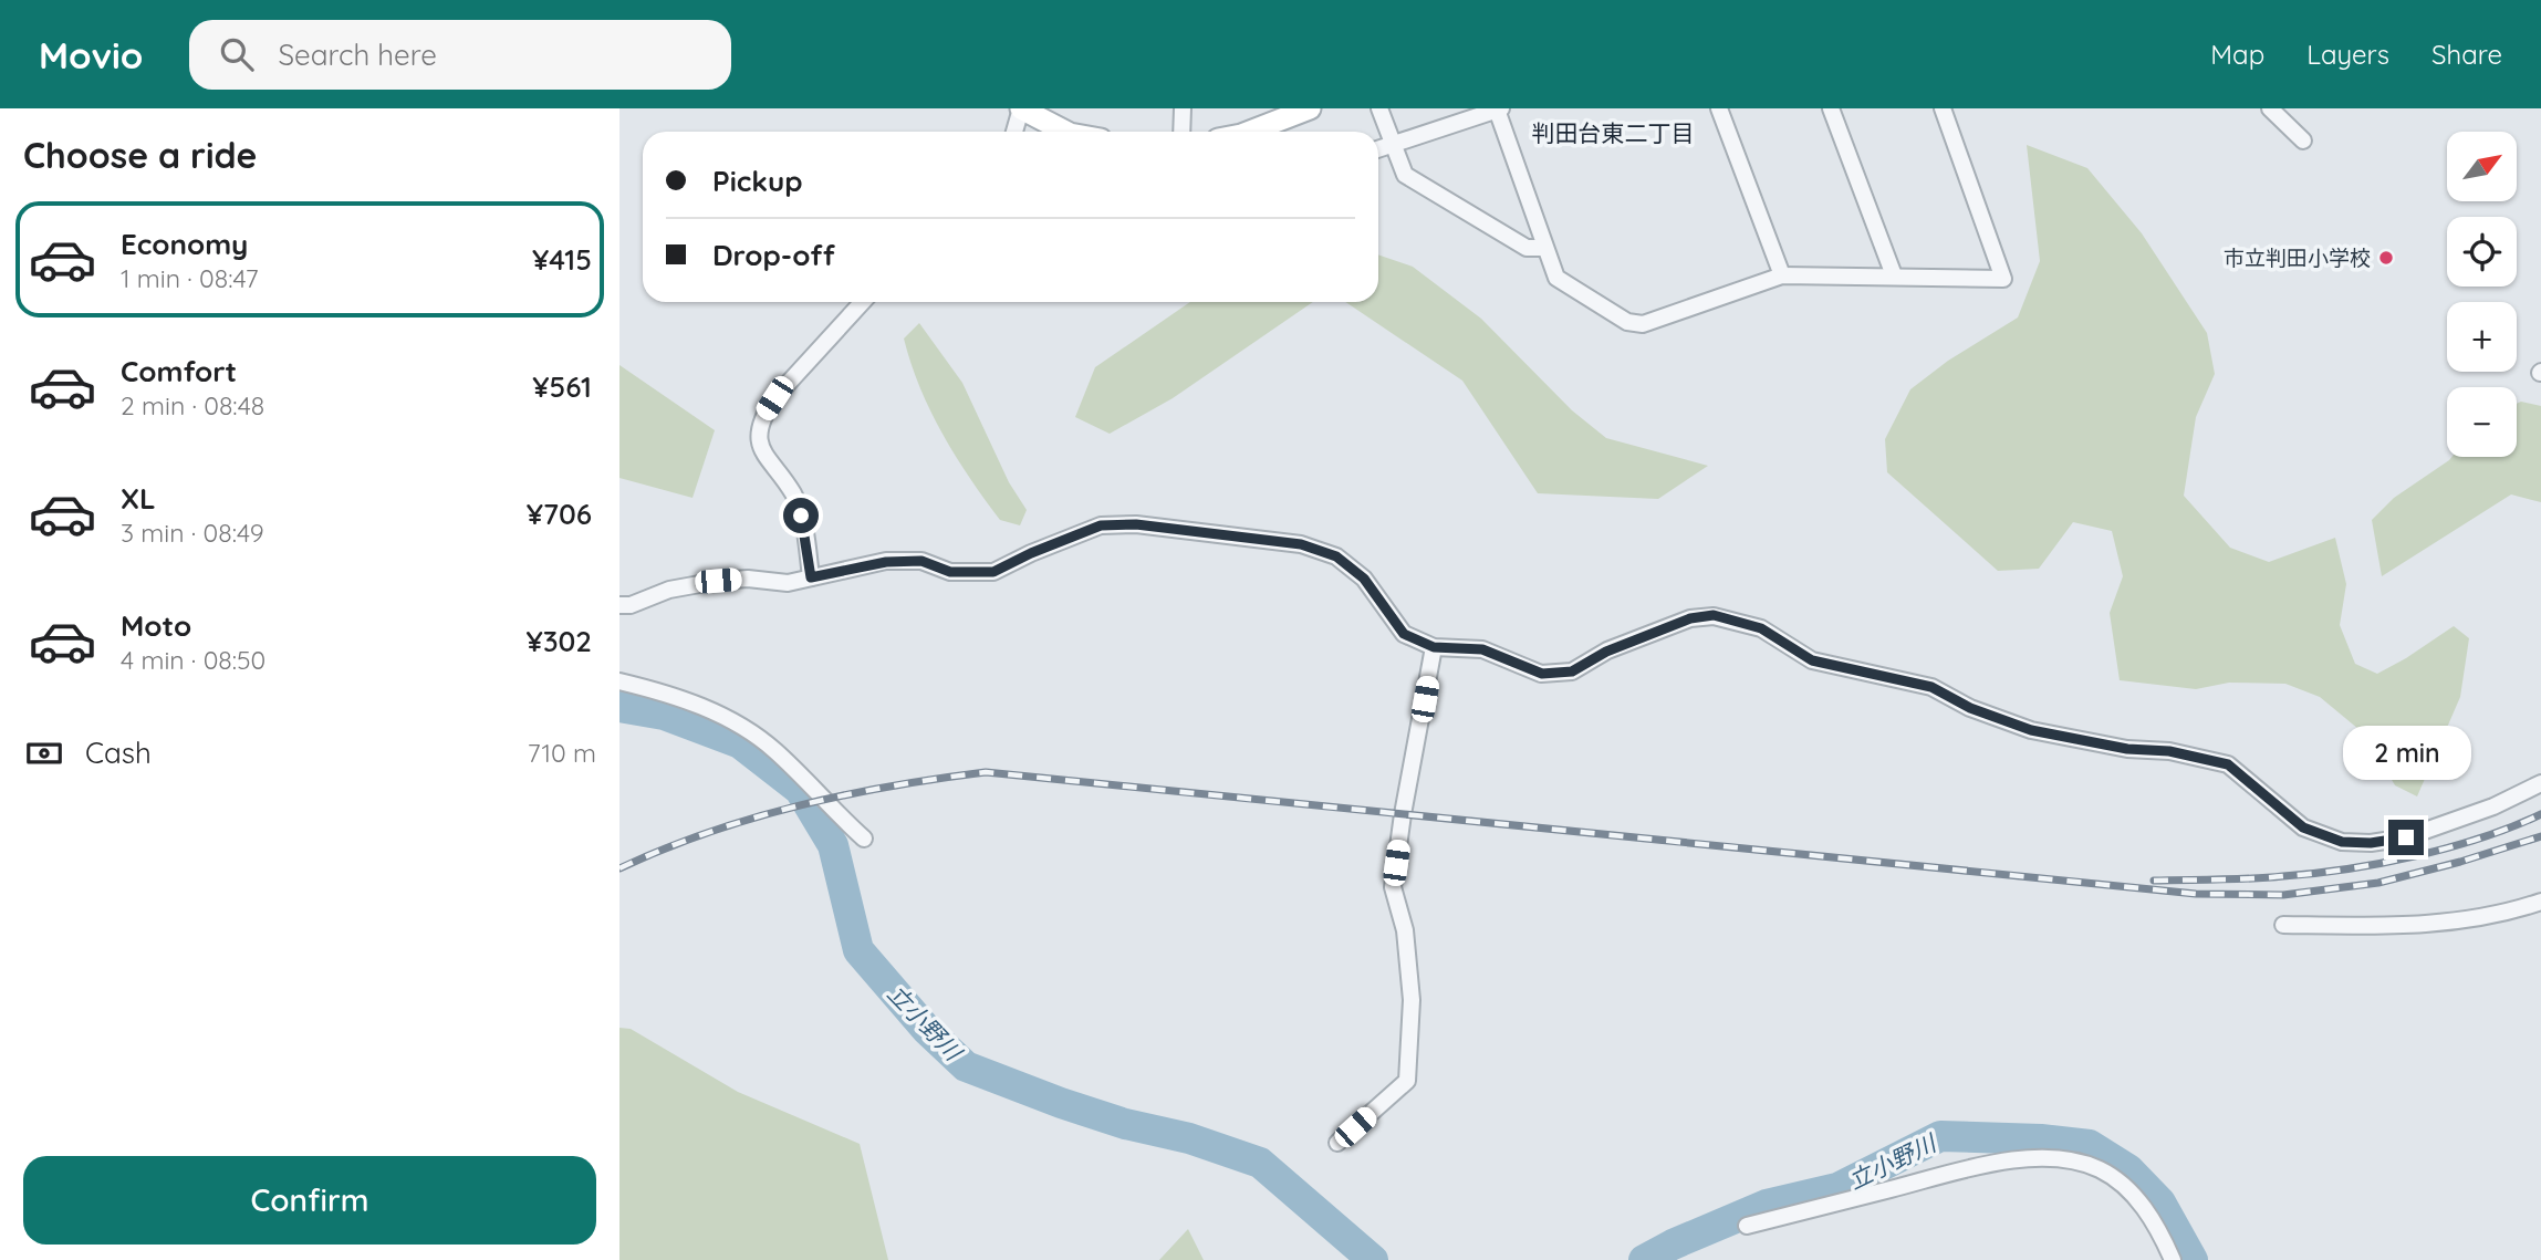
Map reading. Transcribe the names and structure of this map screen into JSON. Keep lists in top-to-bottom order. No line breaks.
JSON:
{"districts":["判田台東二丁目"],"water":["立小野川"],"places":["市立判田小学校"],"north":"top right","page":{"header":"Movio","search":"Search here","nav":["Map","Layers","Share"],"heading":"Choose a ride","map_buttons":["+","−"],"banner":["Pickup","Drop-off"],"list":[{"name":"Economy","note":"1 min · 08:47","value":"¥415"},{"name":"Comfort","note":"2 min · 08:48","value":"¥561"},{"name":"XL","note":"3 min · 08:49","value":"¥706"},{"name":"Moto","note":"4 min · 08:50","value":"¥302"}],"pay":["Cash","710 m"],"bubble":"2 min","buttons":"Confirm"}}
